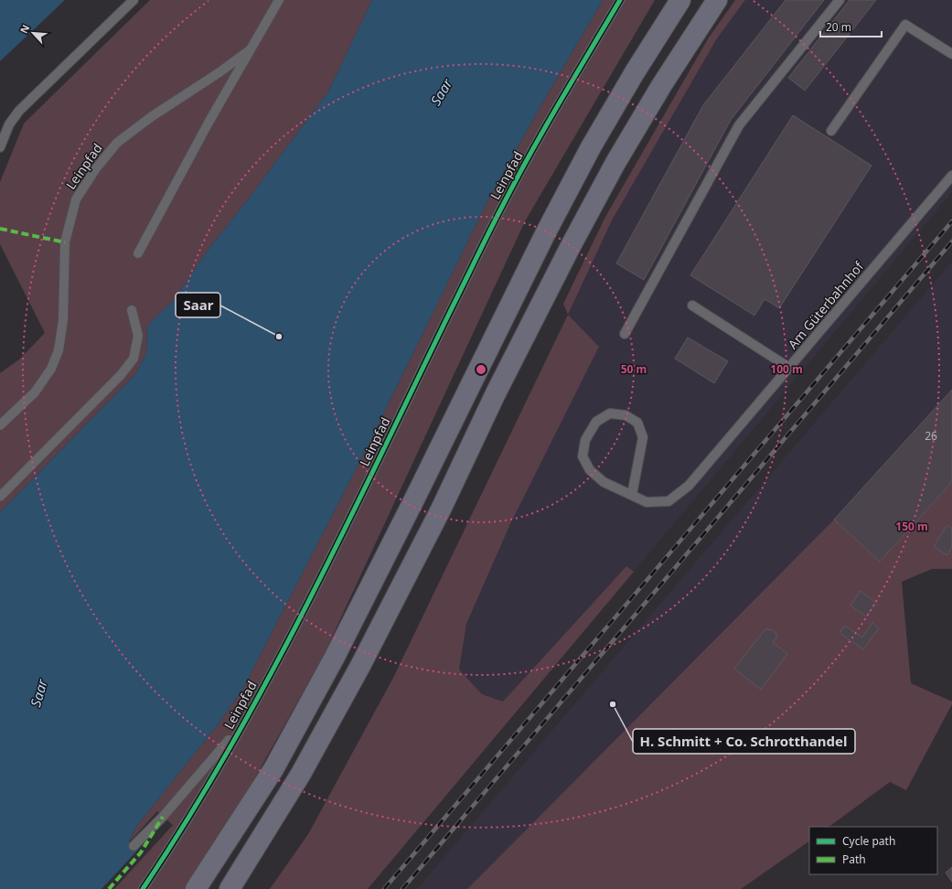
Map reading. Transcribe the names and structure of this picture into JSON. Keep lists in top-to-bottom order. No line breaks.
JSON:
{"streets":{"lane":["Leinpfad","Am Güterbahnhof"]},"water":["Saar"],"places":["Saar","H. Schmitt + Co. Schrotthandel"],"house_numbers":["26"],"legend":["Cycle path","Path"],"scale_bar":"20 m","north":"top left","rings":["50 m","100 m","150 m"]}
